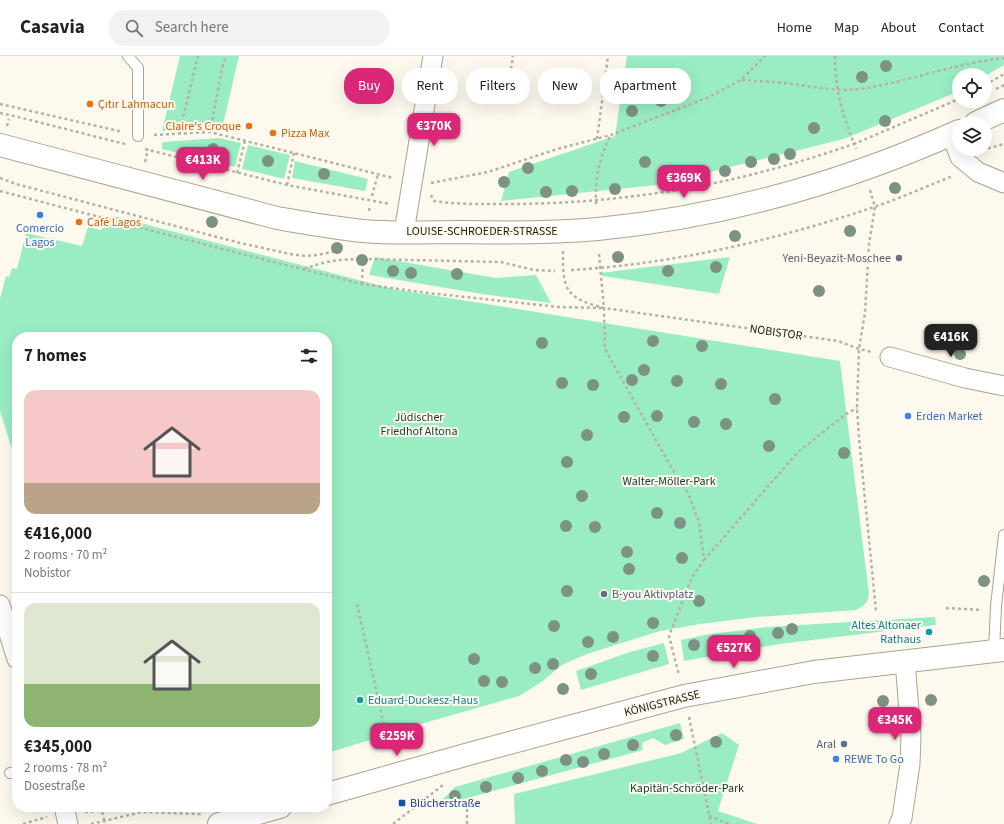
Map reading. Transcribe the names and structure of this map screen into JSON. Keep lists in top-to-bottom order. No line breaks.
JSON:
{"streets":{"street":["LOUISE-SCHROEDER-STRASSE","KÖNIGSTRASSE"],"path":["NOBISTOR"]},"parks":["Jüdischer Friedhof Altona","Walter-Möller-Park","Kapitän-Schröder-Park"],"places":{"other":["Çıtır Lahmacun","Claire's Croque","Pizza Max","Comercio Lagos","Café Lagos","Yeni-Beyazit-Moschee","Erden Market","B-you Aktivplatz","Altes Altonaer Rathaus","Eduard-Duckesz-Haus","Aral","REWE To Go"],"transit":["Blücherstraße"]},"page":{"header":"Casavia","search":"Search here","nav":["Home","Map","About","Contact"],"chip":["Buy","Rent","Filters","New","Apartment"],"price":["€370K","€413K","€369K","€416K","€527K","€345K","€259K"],"heading":"7 homes","list":[{"name":"€416,000","note":"2 rooms · 70 m² · Nobistor"},{"name":"€345,000","note":"2 rooms · 78 m² · Dosestraße"}]}}
